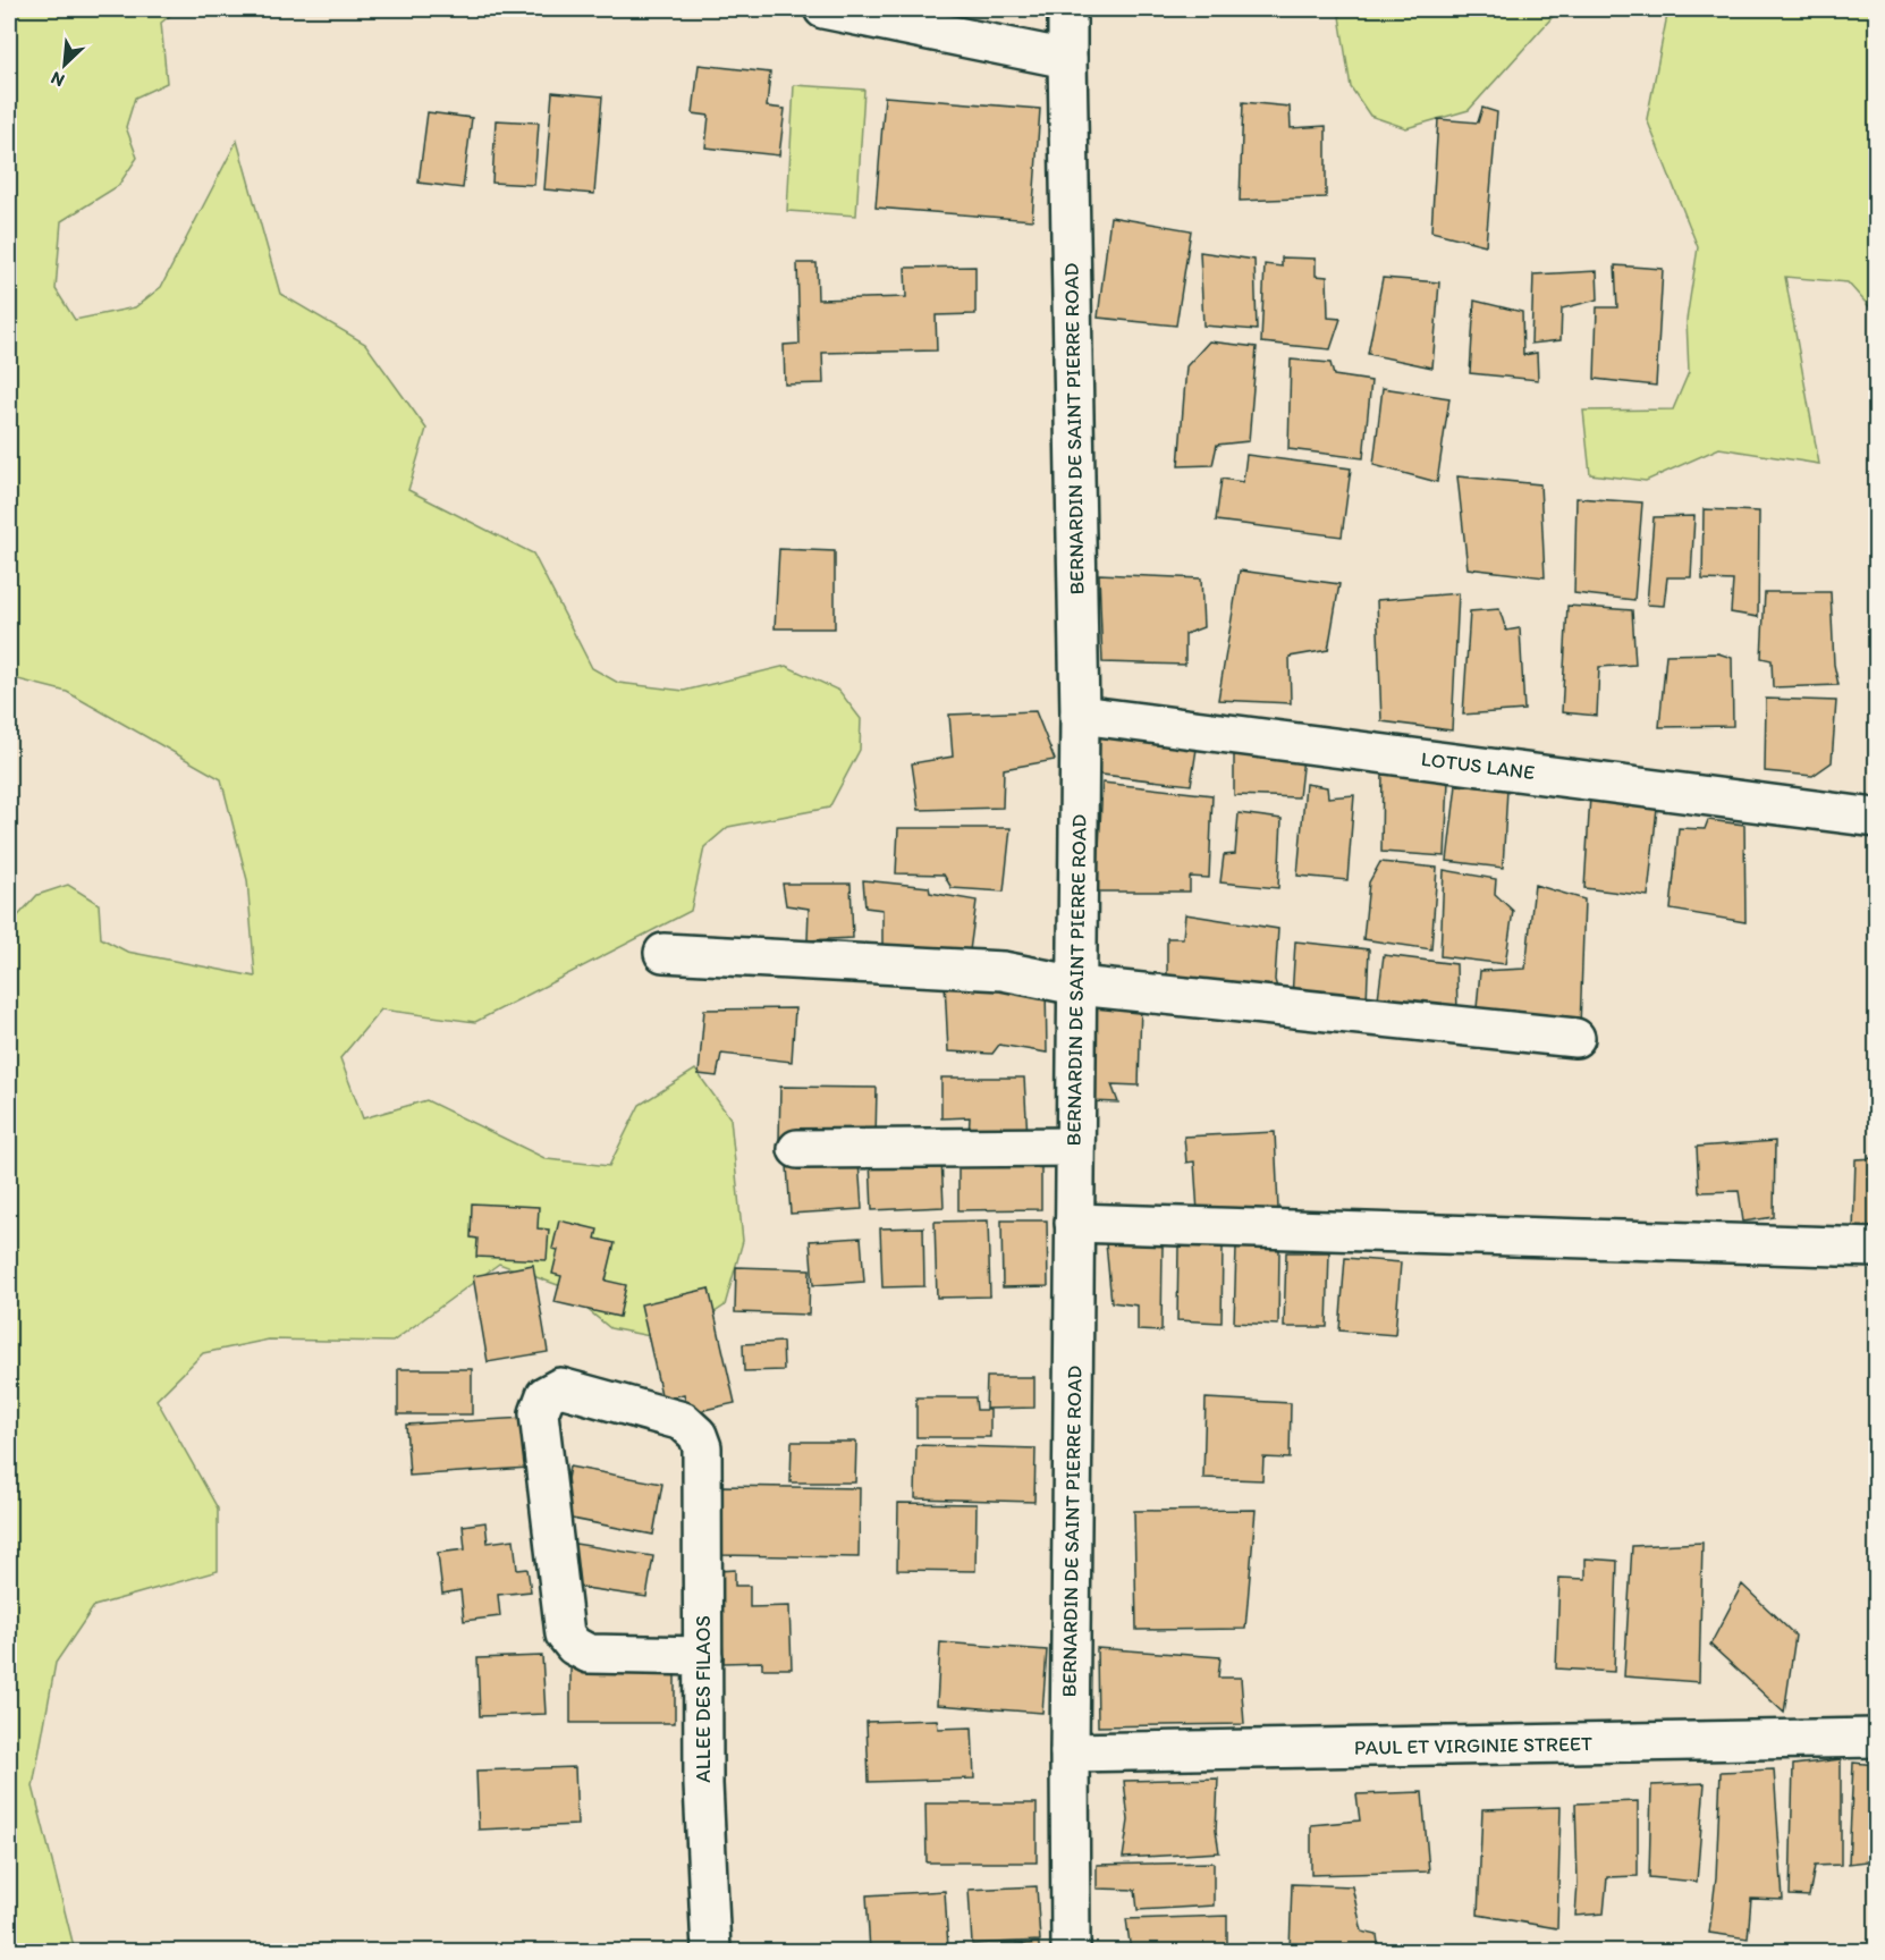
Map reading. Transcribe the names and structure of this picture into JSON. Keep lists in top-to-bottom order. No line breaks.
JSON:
{"streets":{"street":["BERNARDIN DE SAINT PIERRE ROAD","LOTUS LANE","ALLEE DES FILAOS","PAUL ET VIRGINIE STREET"]},"crossings":[["BERNARDIN DE SAINT PIERRE ROAD","LOTUS LANE"],["BERNARDIN DE SAINT PIERRE ROAD","PAUL ET VIRGINIE STREET"]],"north":"bottom left"}
